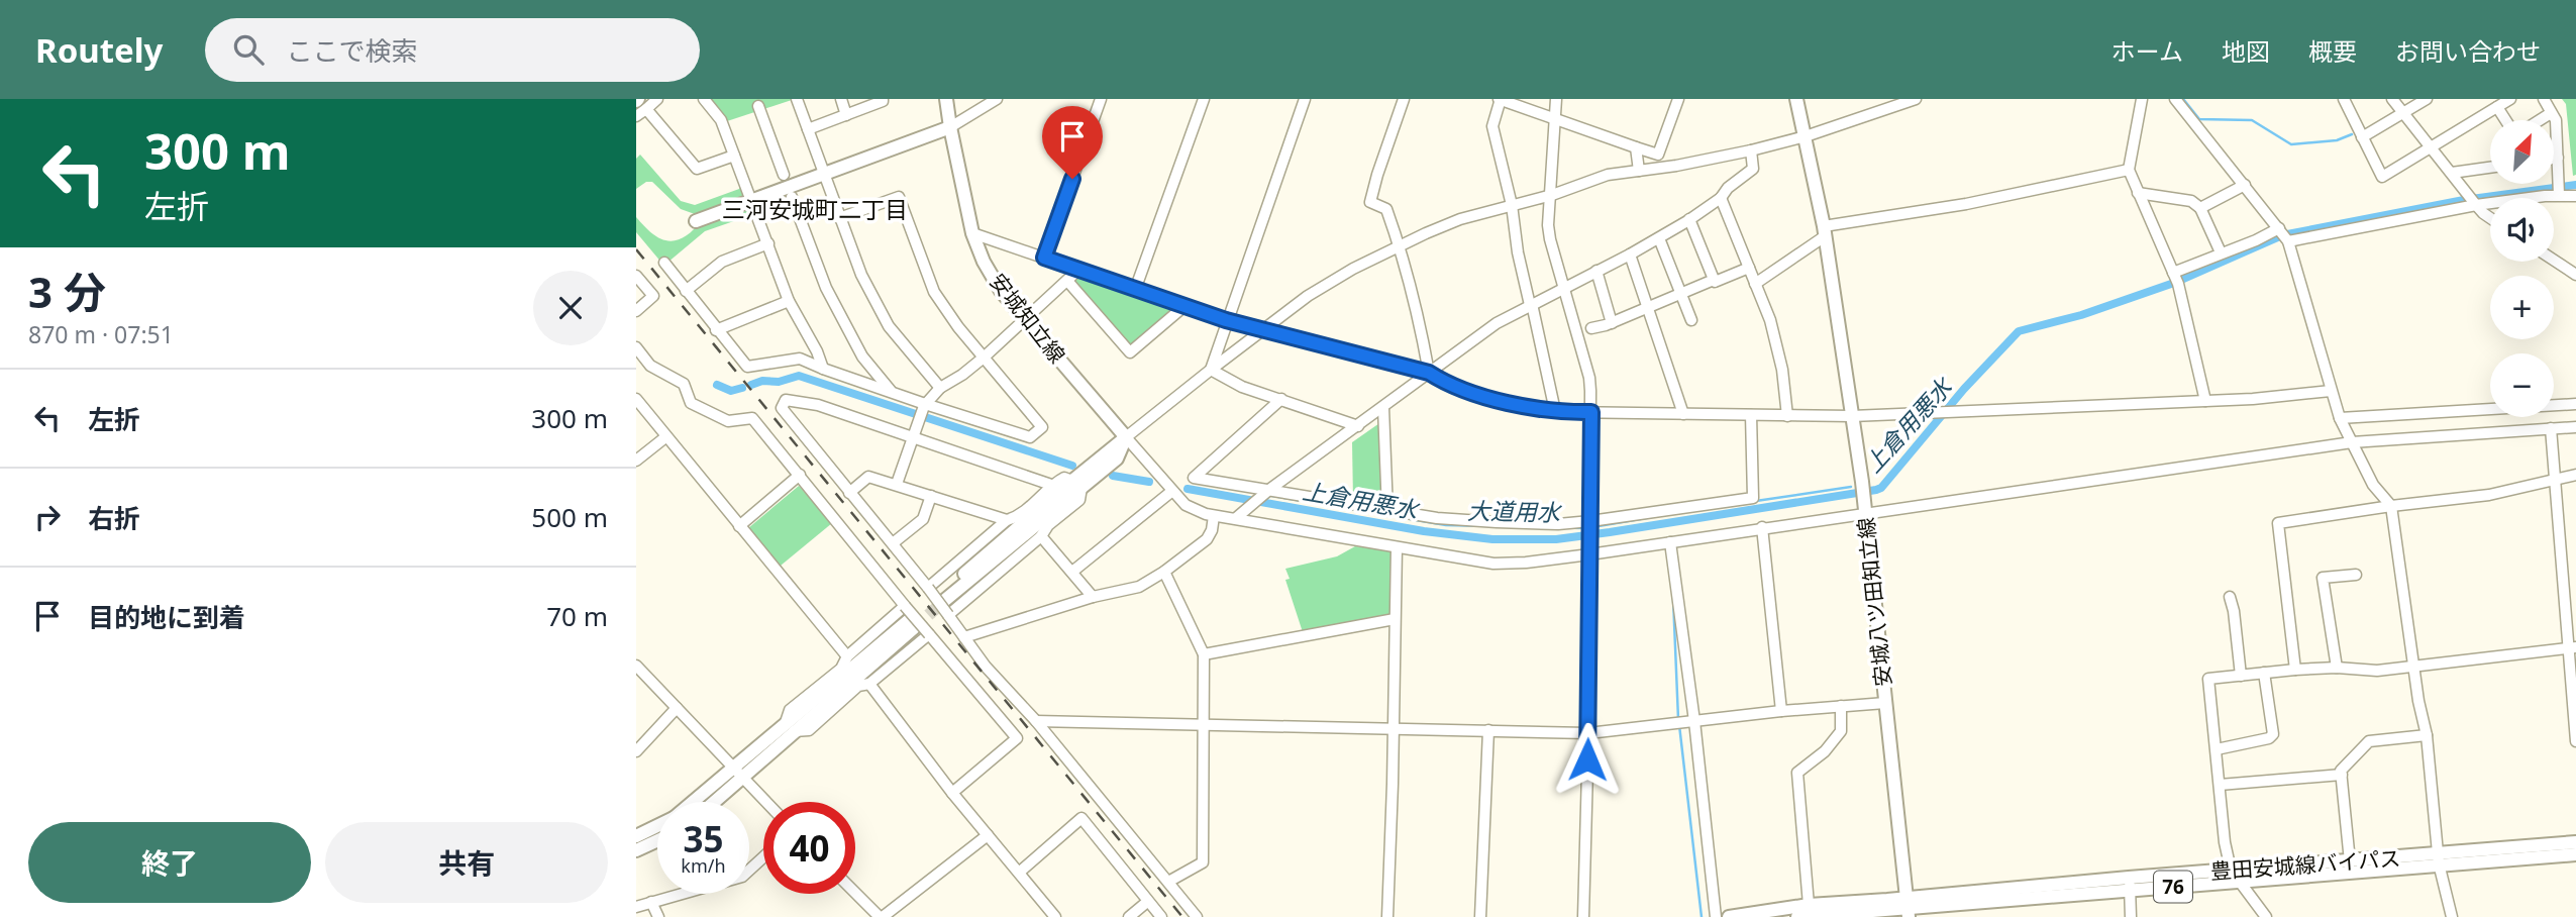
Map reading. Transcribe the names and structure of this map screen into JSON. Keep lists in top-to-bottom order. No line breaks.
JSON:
{"streets":{"main road":["安城知立線","安城八ツ田知立線","豊田安城線バイパス","76"]},"crossings":[["安城八ツ田知立線","豊田安城線バイパス"]],"districts":["三河安城町二丁目"],"water":["上倉用悪水","大道用水"],"north":"top right","page":{"header":"Routely","search":"ここで検索","nav":["ホーム","地図","概要","お問い合わせ"],"turn":["300 m","左折"],"map_buttons":["+","−"],"heading":["3 分","870 m · 07:51"],"list":[{"name":"左折","value":"300 m"},{"name":"右折","value":"500 m"},{"name":"目的地に到着","value":"70 m"}],"speed":"35 km/h","limit":"40","buttons":["終了","共有"]}}
